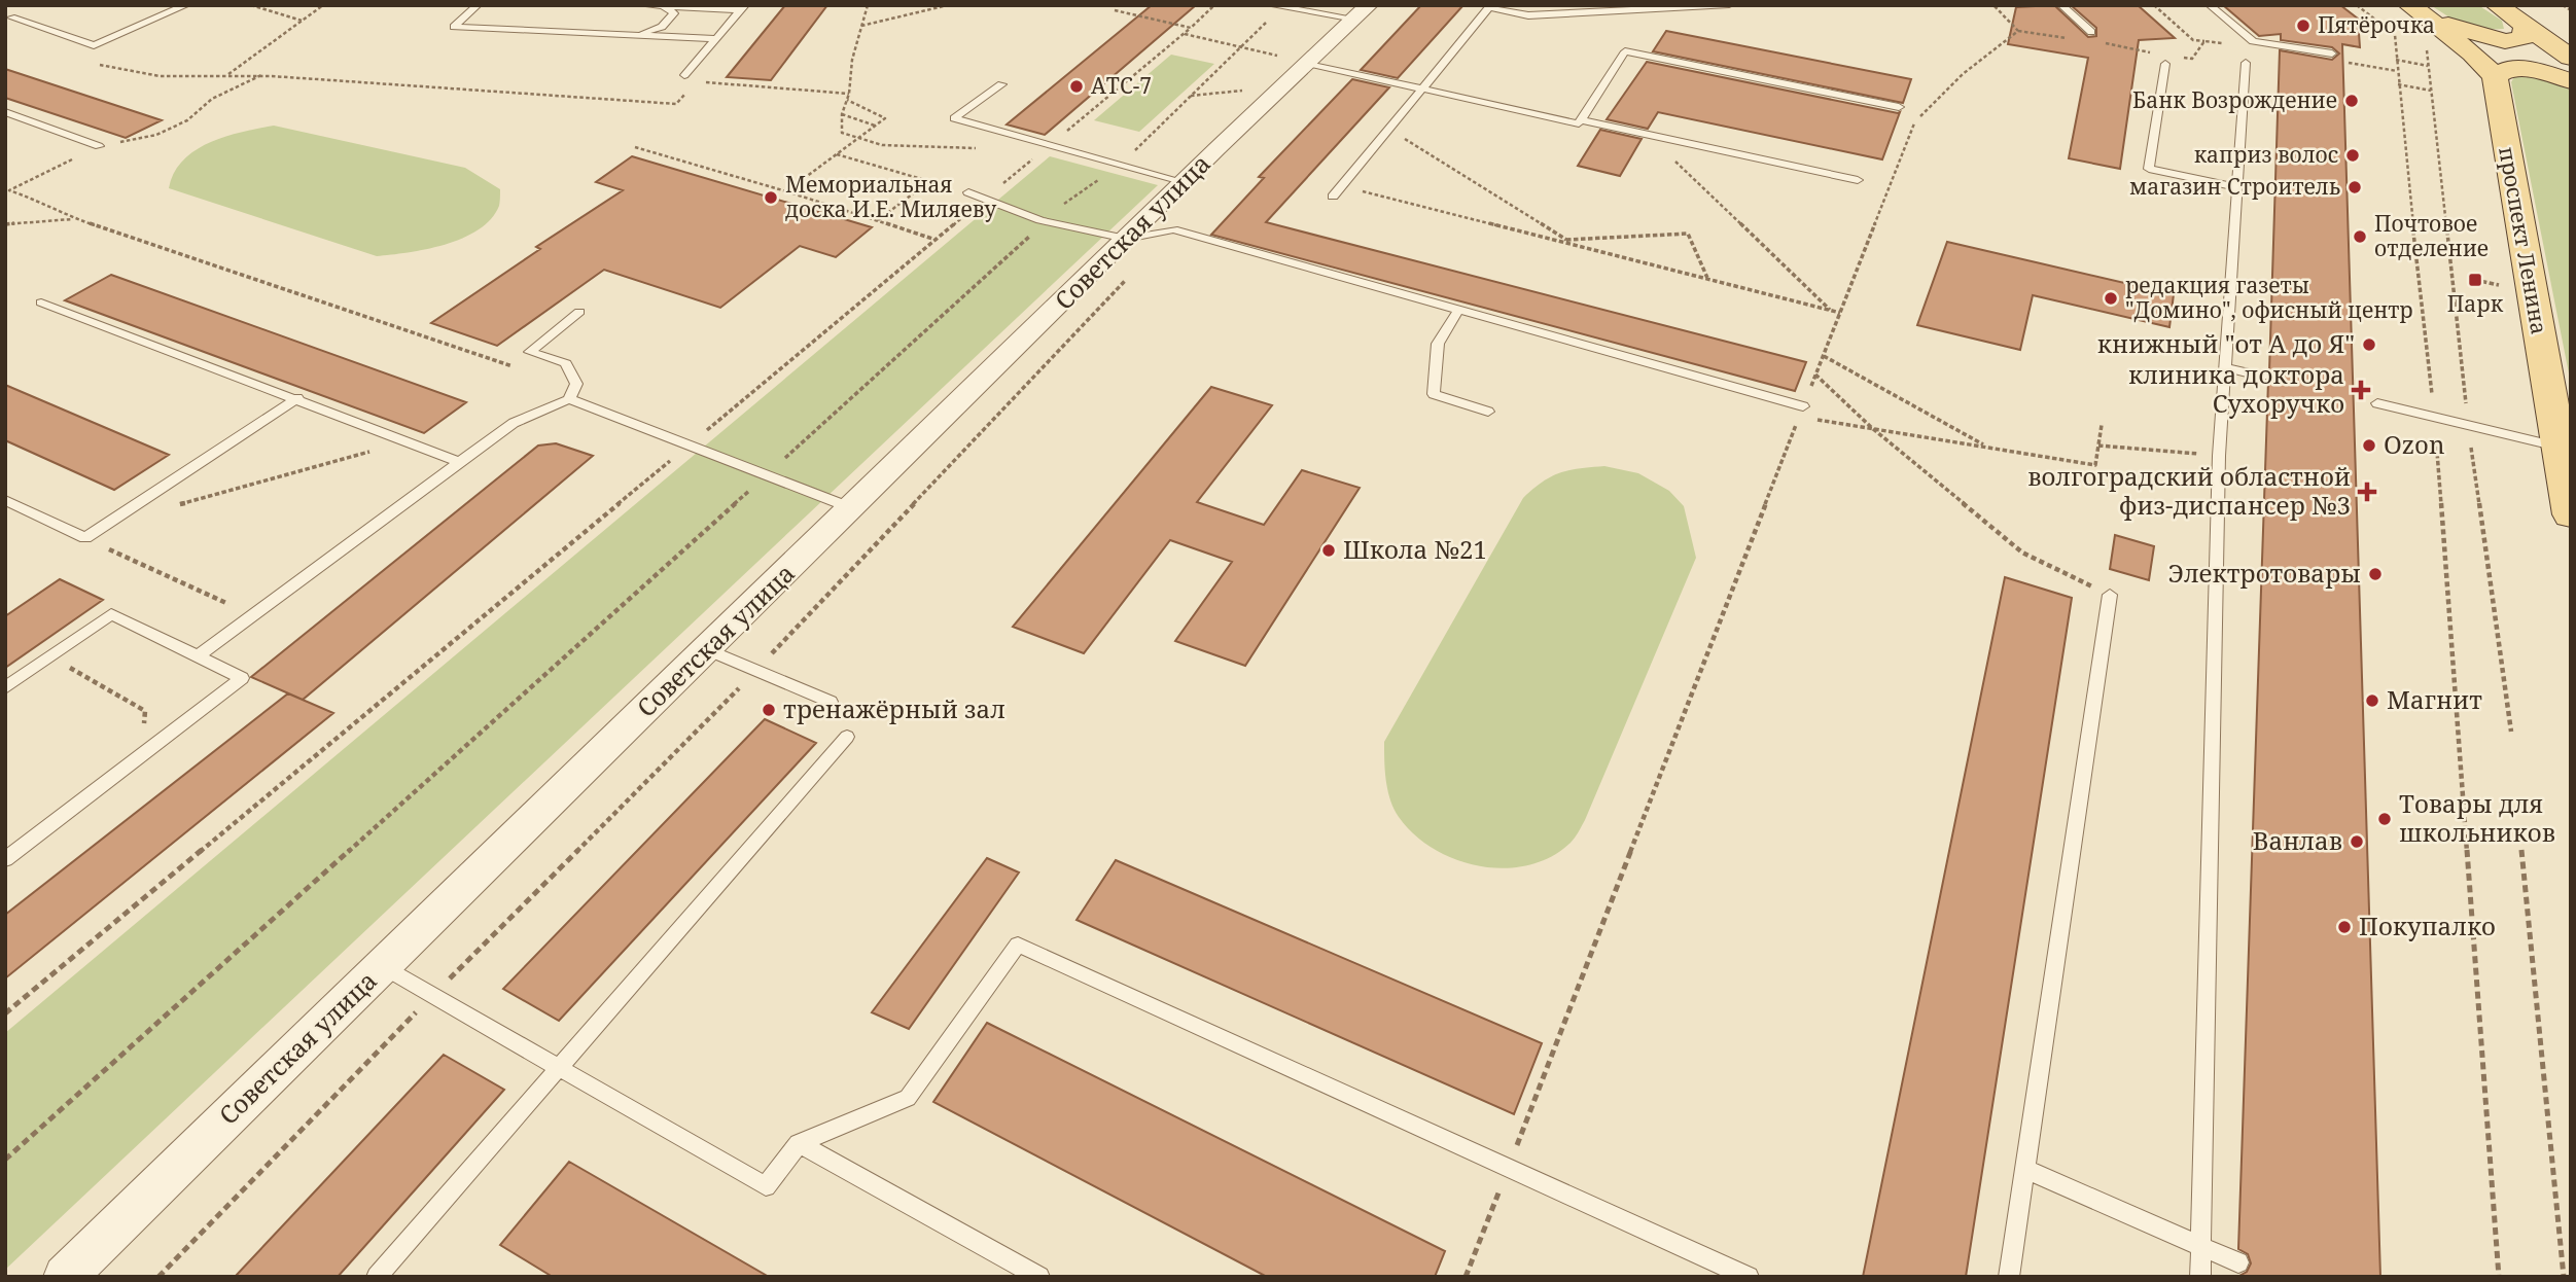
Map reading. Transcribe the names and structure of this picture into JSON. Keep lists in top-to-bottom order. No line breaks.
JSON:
{"streets":{"main road":["проспект Ленина"],"street":["Советская улица"]},"places":{"other":["Пятёрочка","АТС-7","Банк Возрождение","каприз волос","магазин Строитель","Мемориальная доска И.Е. Миляеву","Почтовое отделение","редакция газеты \"Домино\", офисный центр","книжный \"от А до Я\"","Ozon","Школа №21","Электротовары","Магнит","тренажёрный зал","Товары для школьников","Ванлав","Покупалко"],"transit":["Парк"],"health":["клиника доктора Сухоручко","волгоградский областной физ-диспансер №3"]}}
